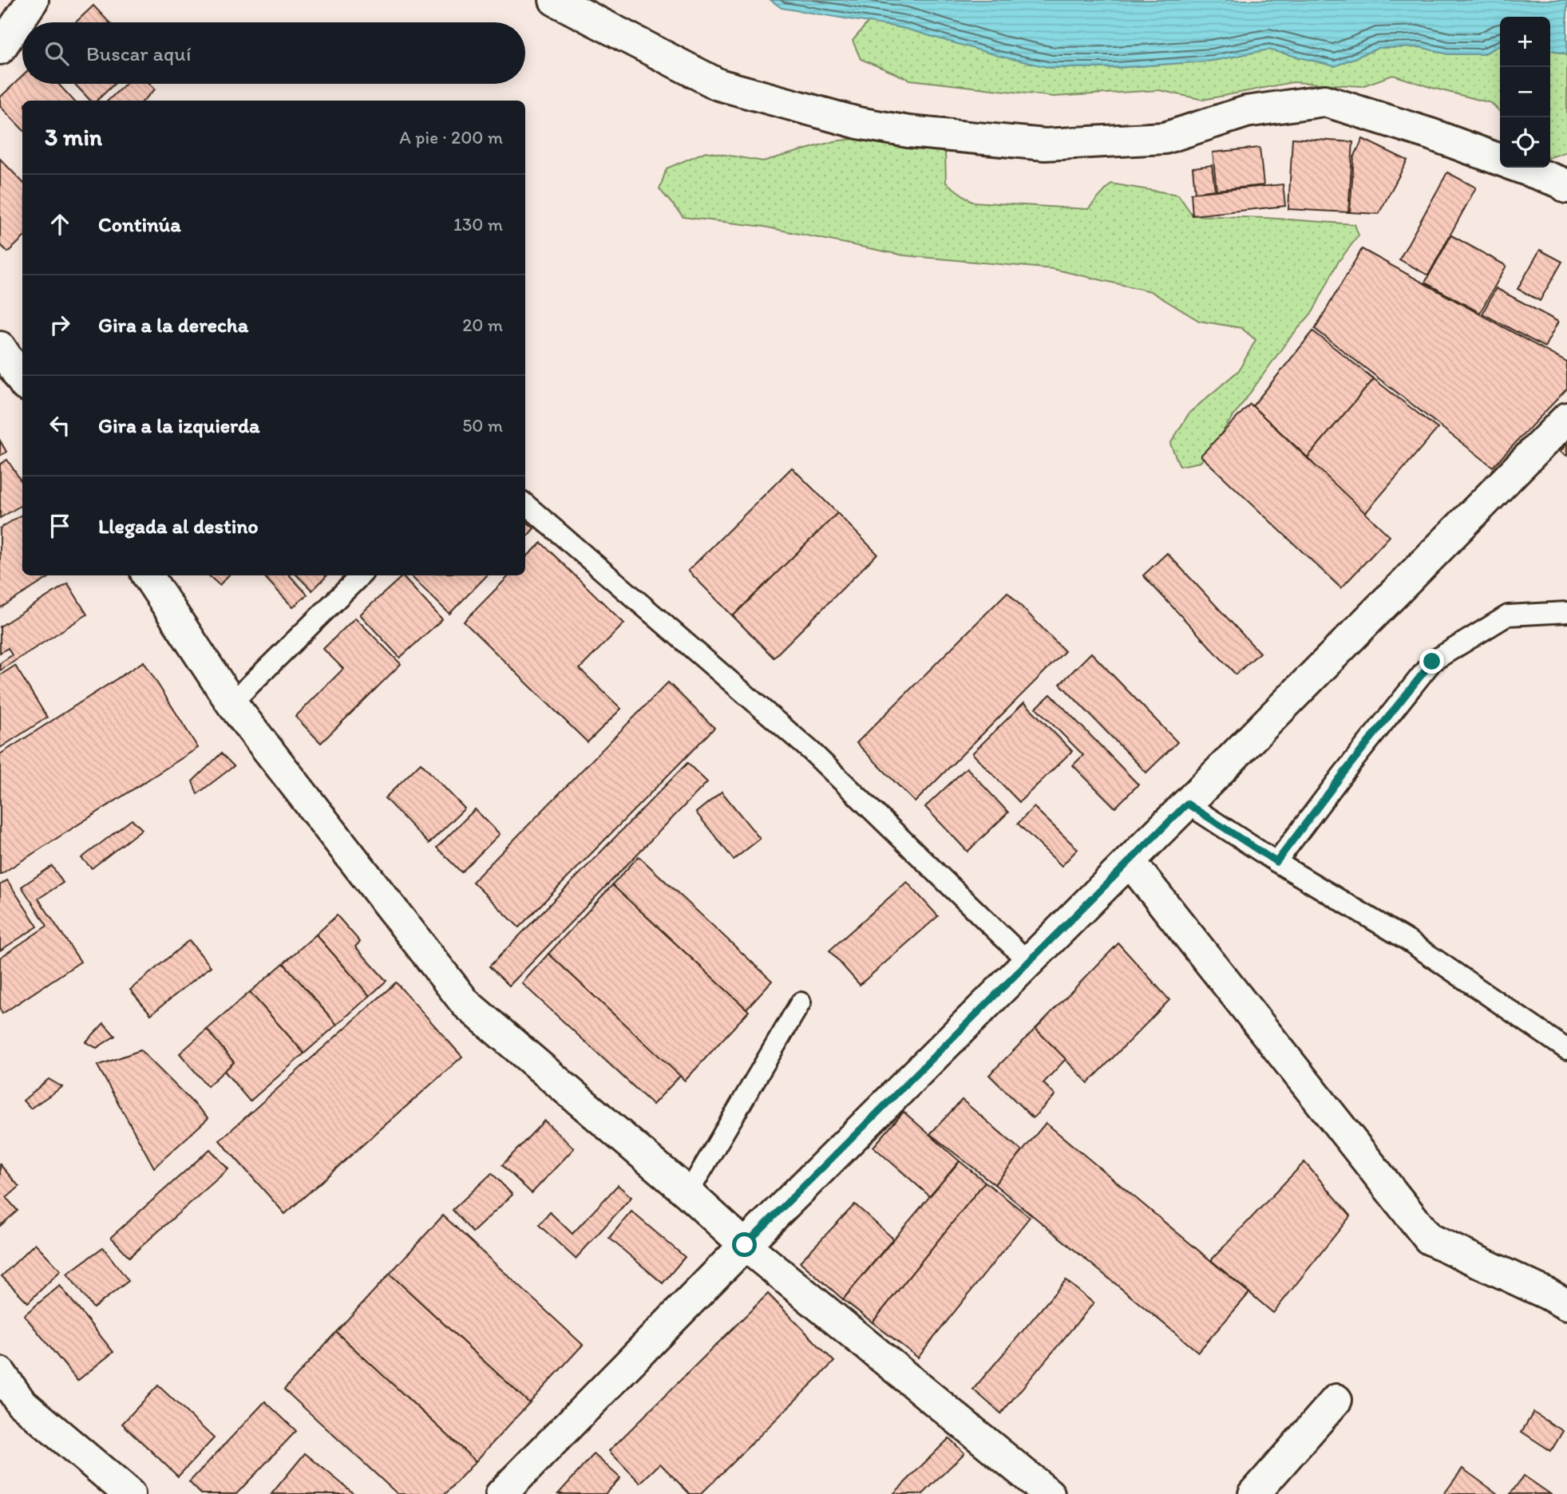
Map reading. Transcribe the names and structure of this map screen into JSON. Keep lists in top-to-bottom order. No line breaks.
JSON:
{"page":{"map_buttons":["+","−"],"search":"Buscar aquí","heading":["3 min","A pie · 200 m"],"list":[["Continúa","130 m"],["Gira a la derecha","20 m"],["Gira a la izquierda","50 m"],"Llegada al destino"]}}
